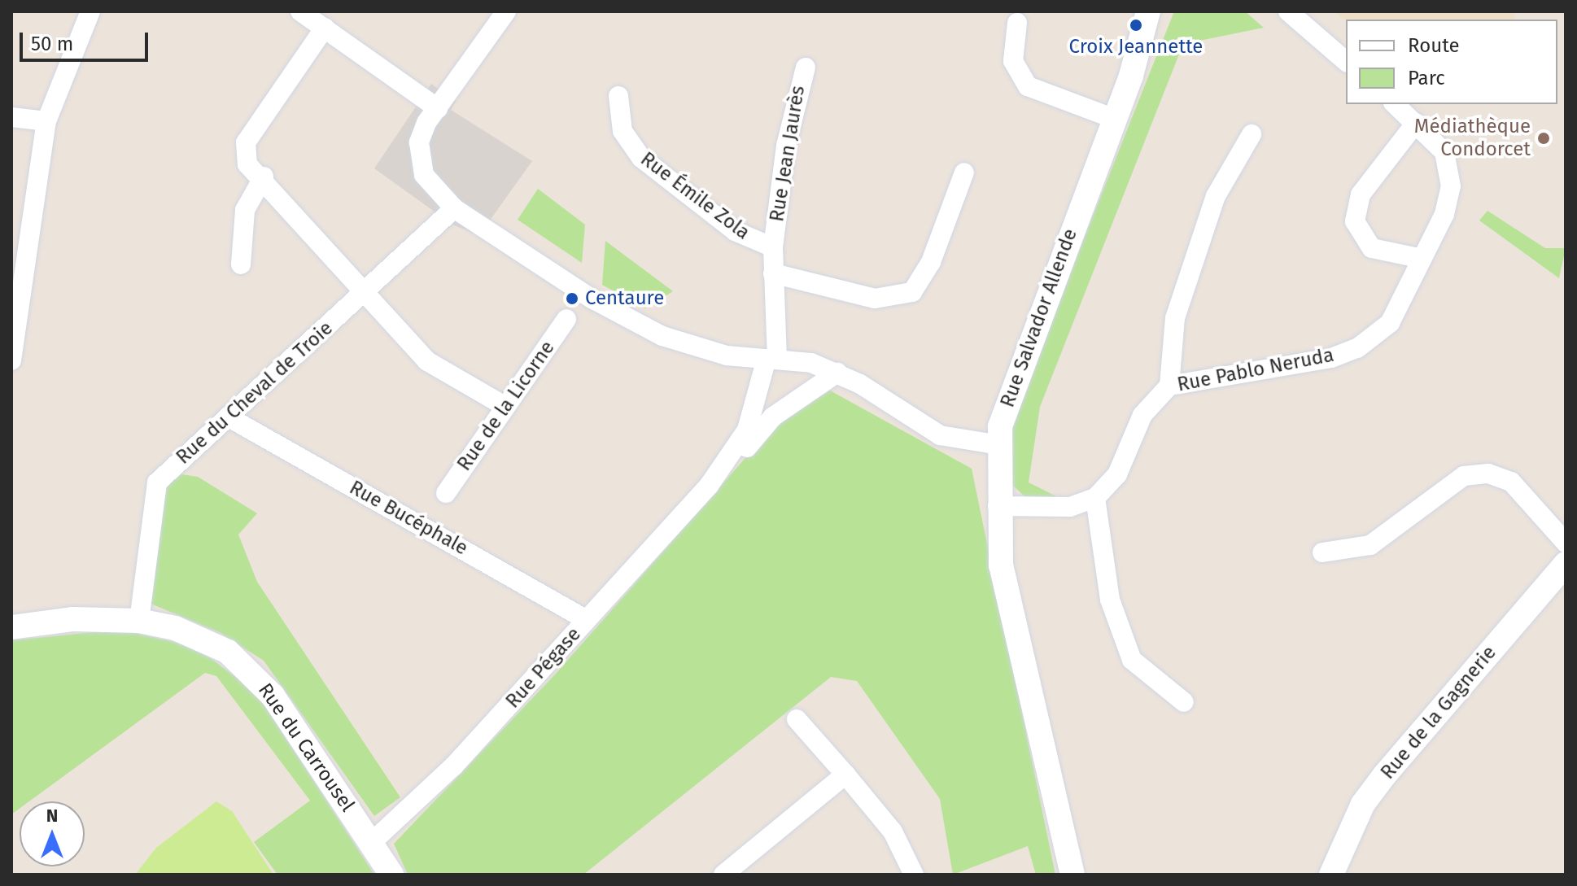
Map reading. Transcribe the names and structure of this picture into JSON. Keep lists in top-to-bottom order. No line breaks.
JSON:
{"streets":{"street":["Rue Jean Jaurès","Rue Émile Zola","Rue Salvador Allende","Rue Pablo Neruda","Rue du Cheval de Troie","Rue de la Licorne","Rue Bucéphale","Rue Pégase","Rue de la Gagnerie","Rue du Carrousel"]},"crossings":[["Rue Jean Jaurès","Rue Émile Zola"],["Rue Jean Jaurès","Rue Pégase"],["Rue du Cheval de Troie","Rue Bucéphale"],["Rue du Cheval de Troie","Rue du Carrousel"],["Rue Bucéphale","Rue Pégase"],["Rue Pégase","Rue du Carrousel"]],"places":["Croix Jeannette","Médiathèque Condorcet","Centaure"],"legend":["Route","Parc"],"scale_bar":"50 m","north":"top"}
